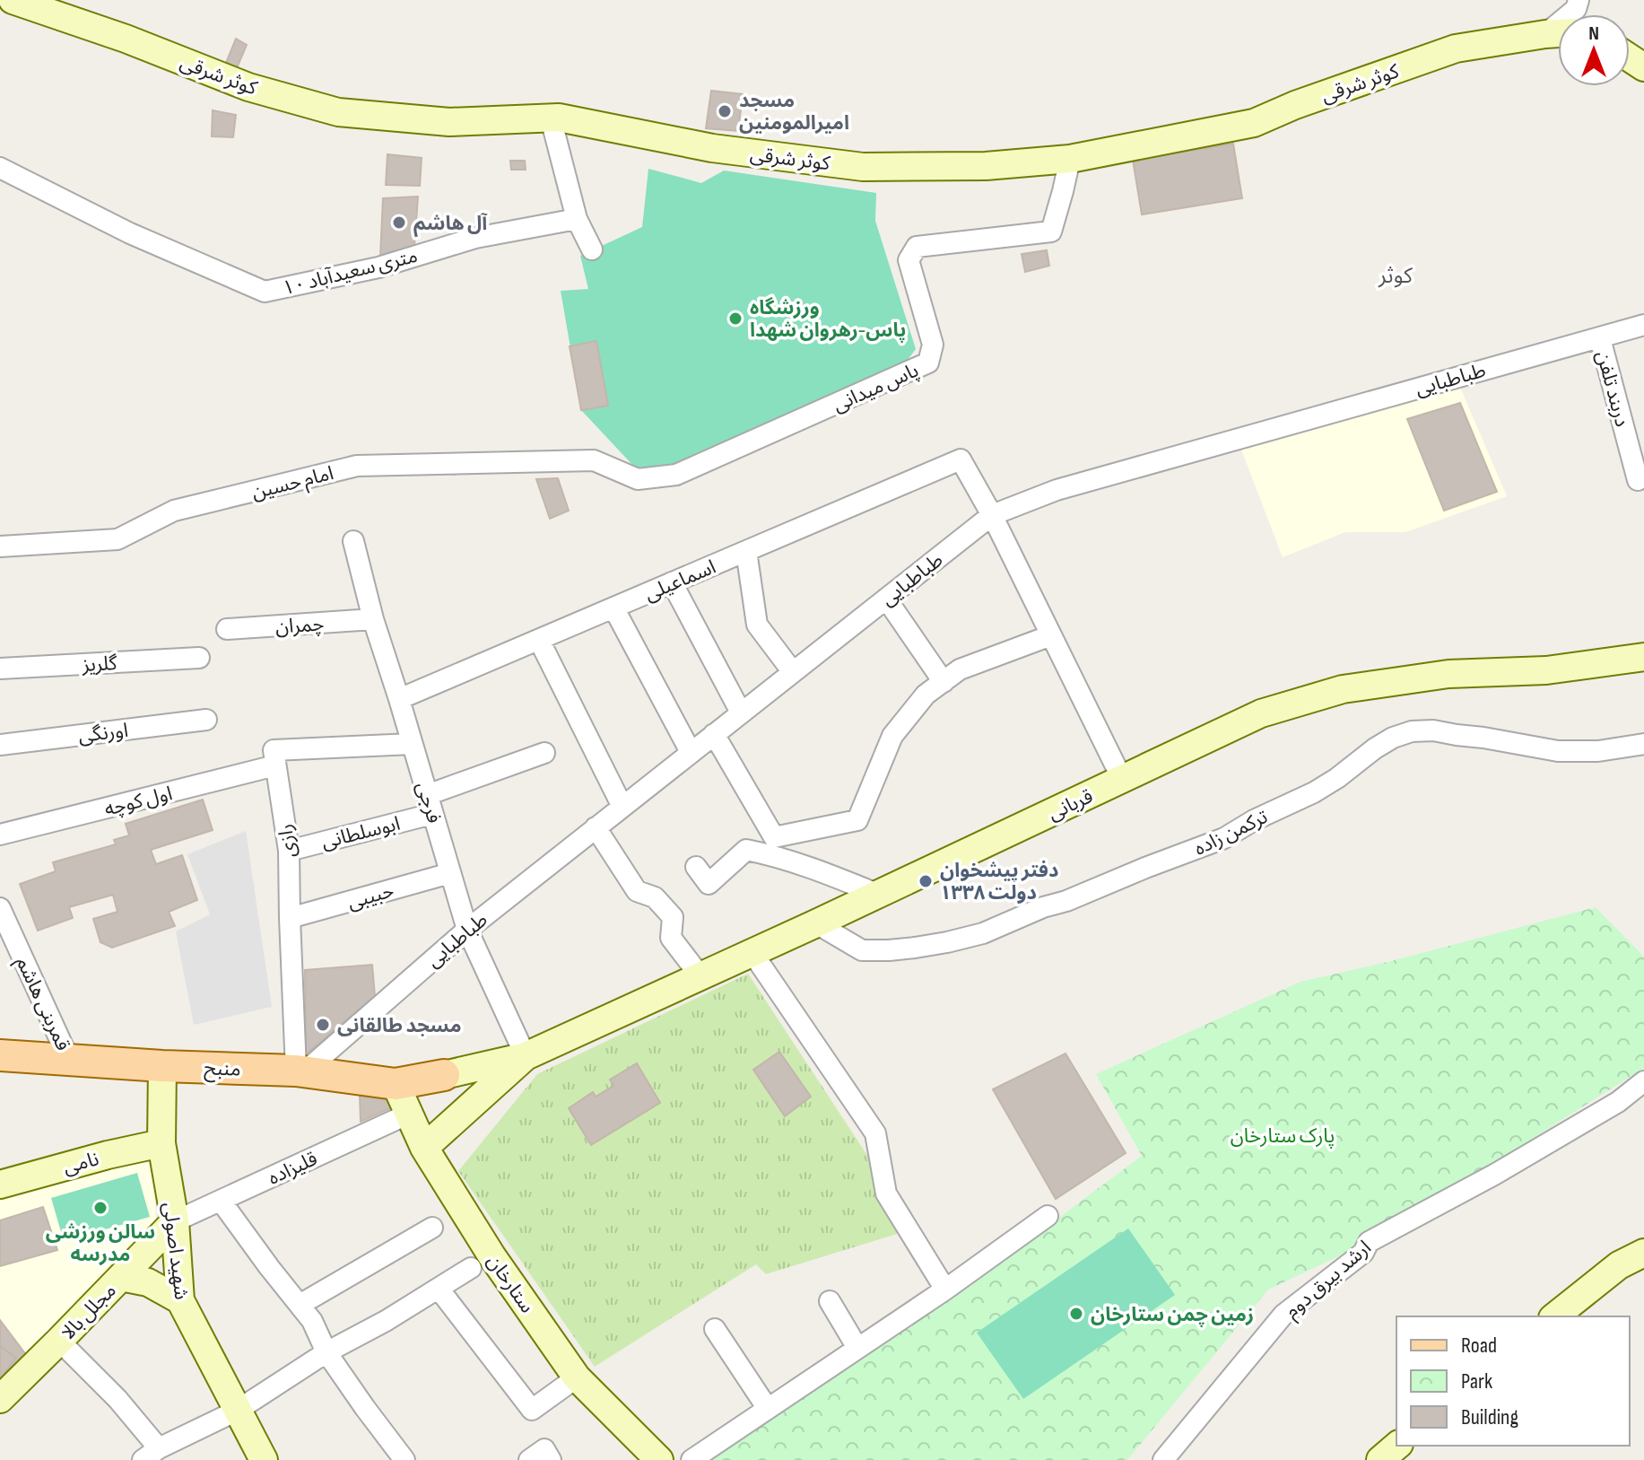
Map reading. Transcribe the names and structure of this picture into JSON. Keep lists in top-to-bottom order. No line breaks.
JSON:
{"streets":{"main road":["کوثر شرقی","قربانی","منبح","نامی","شهید اصولی","ستارخان","مجلل بالا"],"street":["۱۰ متری سعیدآباد","طباطبایی","پاس میدانی","دربند تلفن","امام حسین","اسماعیلی","چمران","گلریز","اورنگی","اول کوچه","فرجی","ابوسلطانی","ترکمن زاده","رازی","حبیبی","قمربنی هاشم","قلیزاده","ارشد بیرق دوم"]},"crossings":[["کوثر شرقی","پاس میدانی"],["طباطبایی","دربند تلفن"],["طباطبایی","اسماعیلی"],["طباطبایی","فرجی"],["طباطبایی","رازی"],["طباطبایی","منبح"],["پاس میدانی","امام حسین"],["اسماعیلی","فرجی"],["چمران","فرجی"],["اول کوچه","رازی"],["فرجی","قربانی"],["فرجی","ابوسلطانی"],["فرجی","حبیبی"],["قربانی","ترکمن زاده"],["ابوسلطانی","رازی"],["رازی","حبیبی"],["رازی","منبح"],["قمربنی هاشم","منبح"],["منبح","شهید اصولی"],["منبح","ستارخان"],["نامی","شهید اصولی"],["قلیزاده","شهید اصولی"],["قلیزاده","ستارخان"],["قلیزاده","مجلل بالا"],["شهید اصولی","مجلل بالا"]],"districts":["کوثر"],"parks":["پارک ستارخان"],"places":["مسجد امیرالمومنین","آل هاشم","ورزشگاه پاس-رهروان شهدا","دفتر پیشخوان دولت ۱۳۳۸","مسجد طالقانی","سالن ورزشی مدرسه","زمین چمن ستارخان"],"legend":["Road","Park","Building"],"north":"top"}
